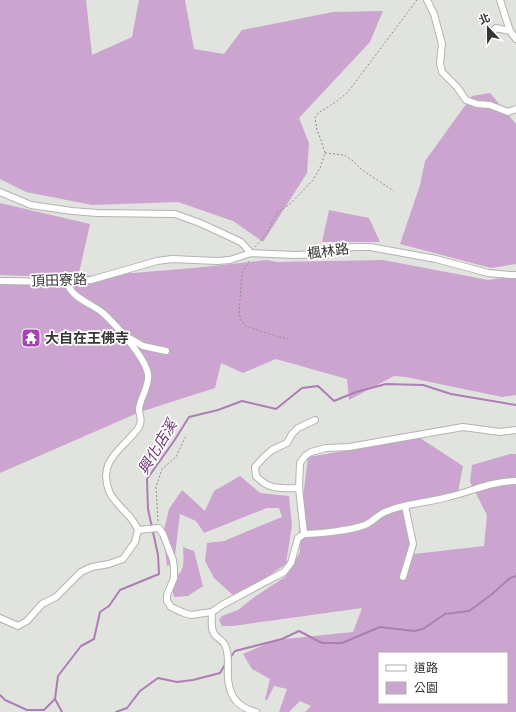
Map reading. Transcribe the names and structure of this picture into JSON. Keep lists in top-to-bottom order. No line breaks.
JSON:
{"streets":{"street":["楓林路","頂田寮路"]},"crossings":[["楓林路","頂田寮路"]],"water":["興化店溪"],"places":{"temple":["大自在王佛寺"]},"legend":["道路","公園"],"north":"top"}
